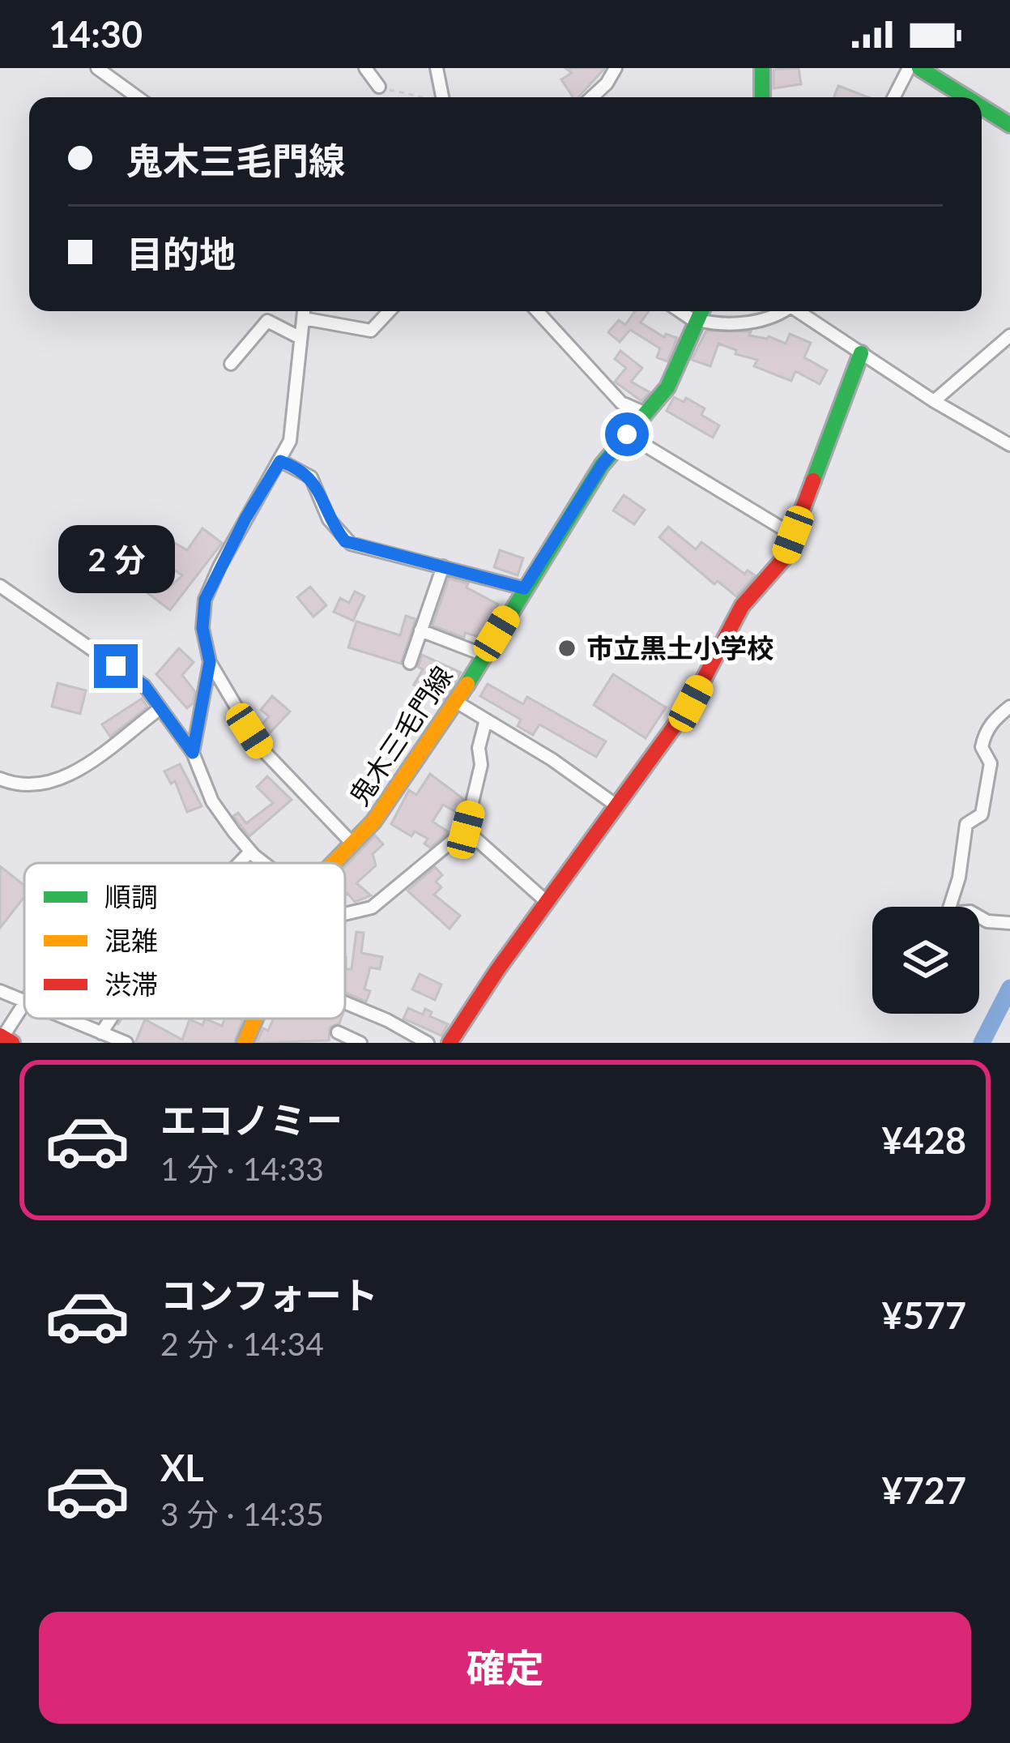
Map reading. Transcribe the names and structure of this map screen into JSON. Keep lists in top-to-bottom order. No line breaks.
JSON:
{"streets":{"main road":["鬼木三毛門線"]},"places":["市立黒土小学校"],"legend":["順調","混雑","渋滞"],"page":{"status":"14:30","banner":["鬼木三毛門線","目的地"],"bubble":"2 分","list":[{"name":"エコノミー","note":"1 分 · 14:33","value":"¥428"},{"name":"コンフォート","note":"2 分 · 14:34","value":"¥577"},{"name":"XL","note":"3 分 · 14:35","value":"¥727"}],"buttons":"確定"}}
